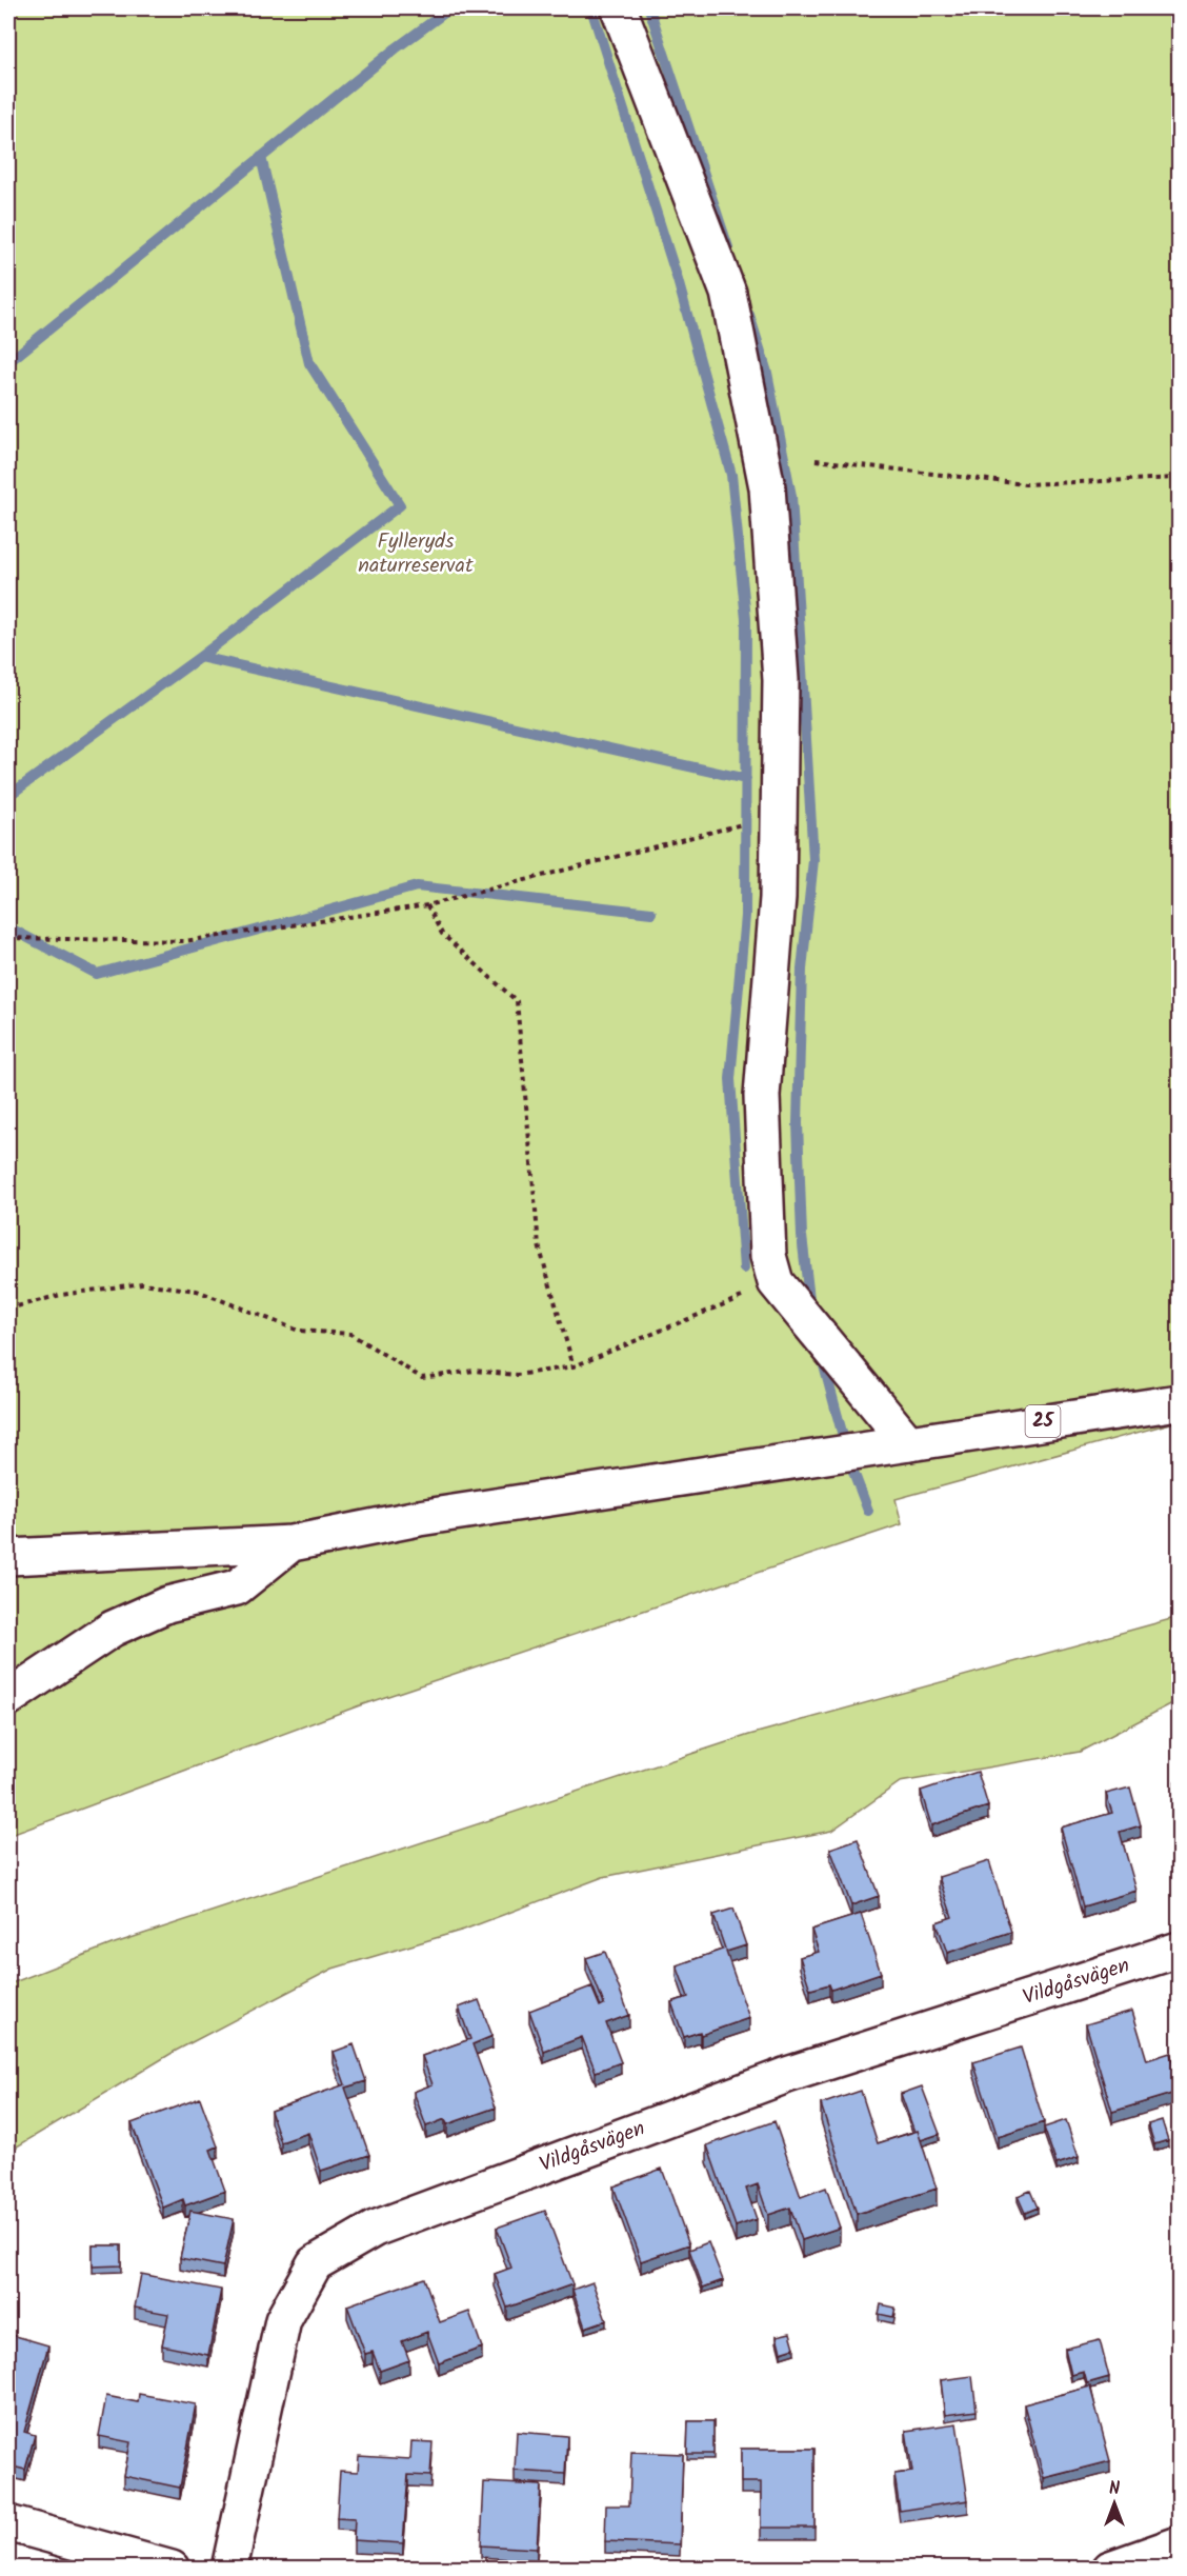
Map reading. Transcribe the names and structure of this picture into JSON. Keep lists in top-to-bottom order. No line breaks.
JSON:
{"streets":{"main road":["25","Vildgåsvägen"]},"parks":["Fylleryds naturreservat"],"north":"top"}
